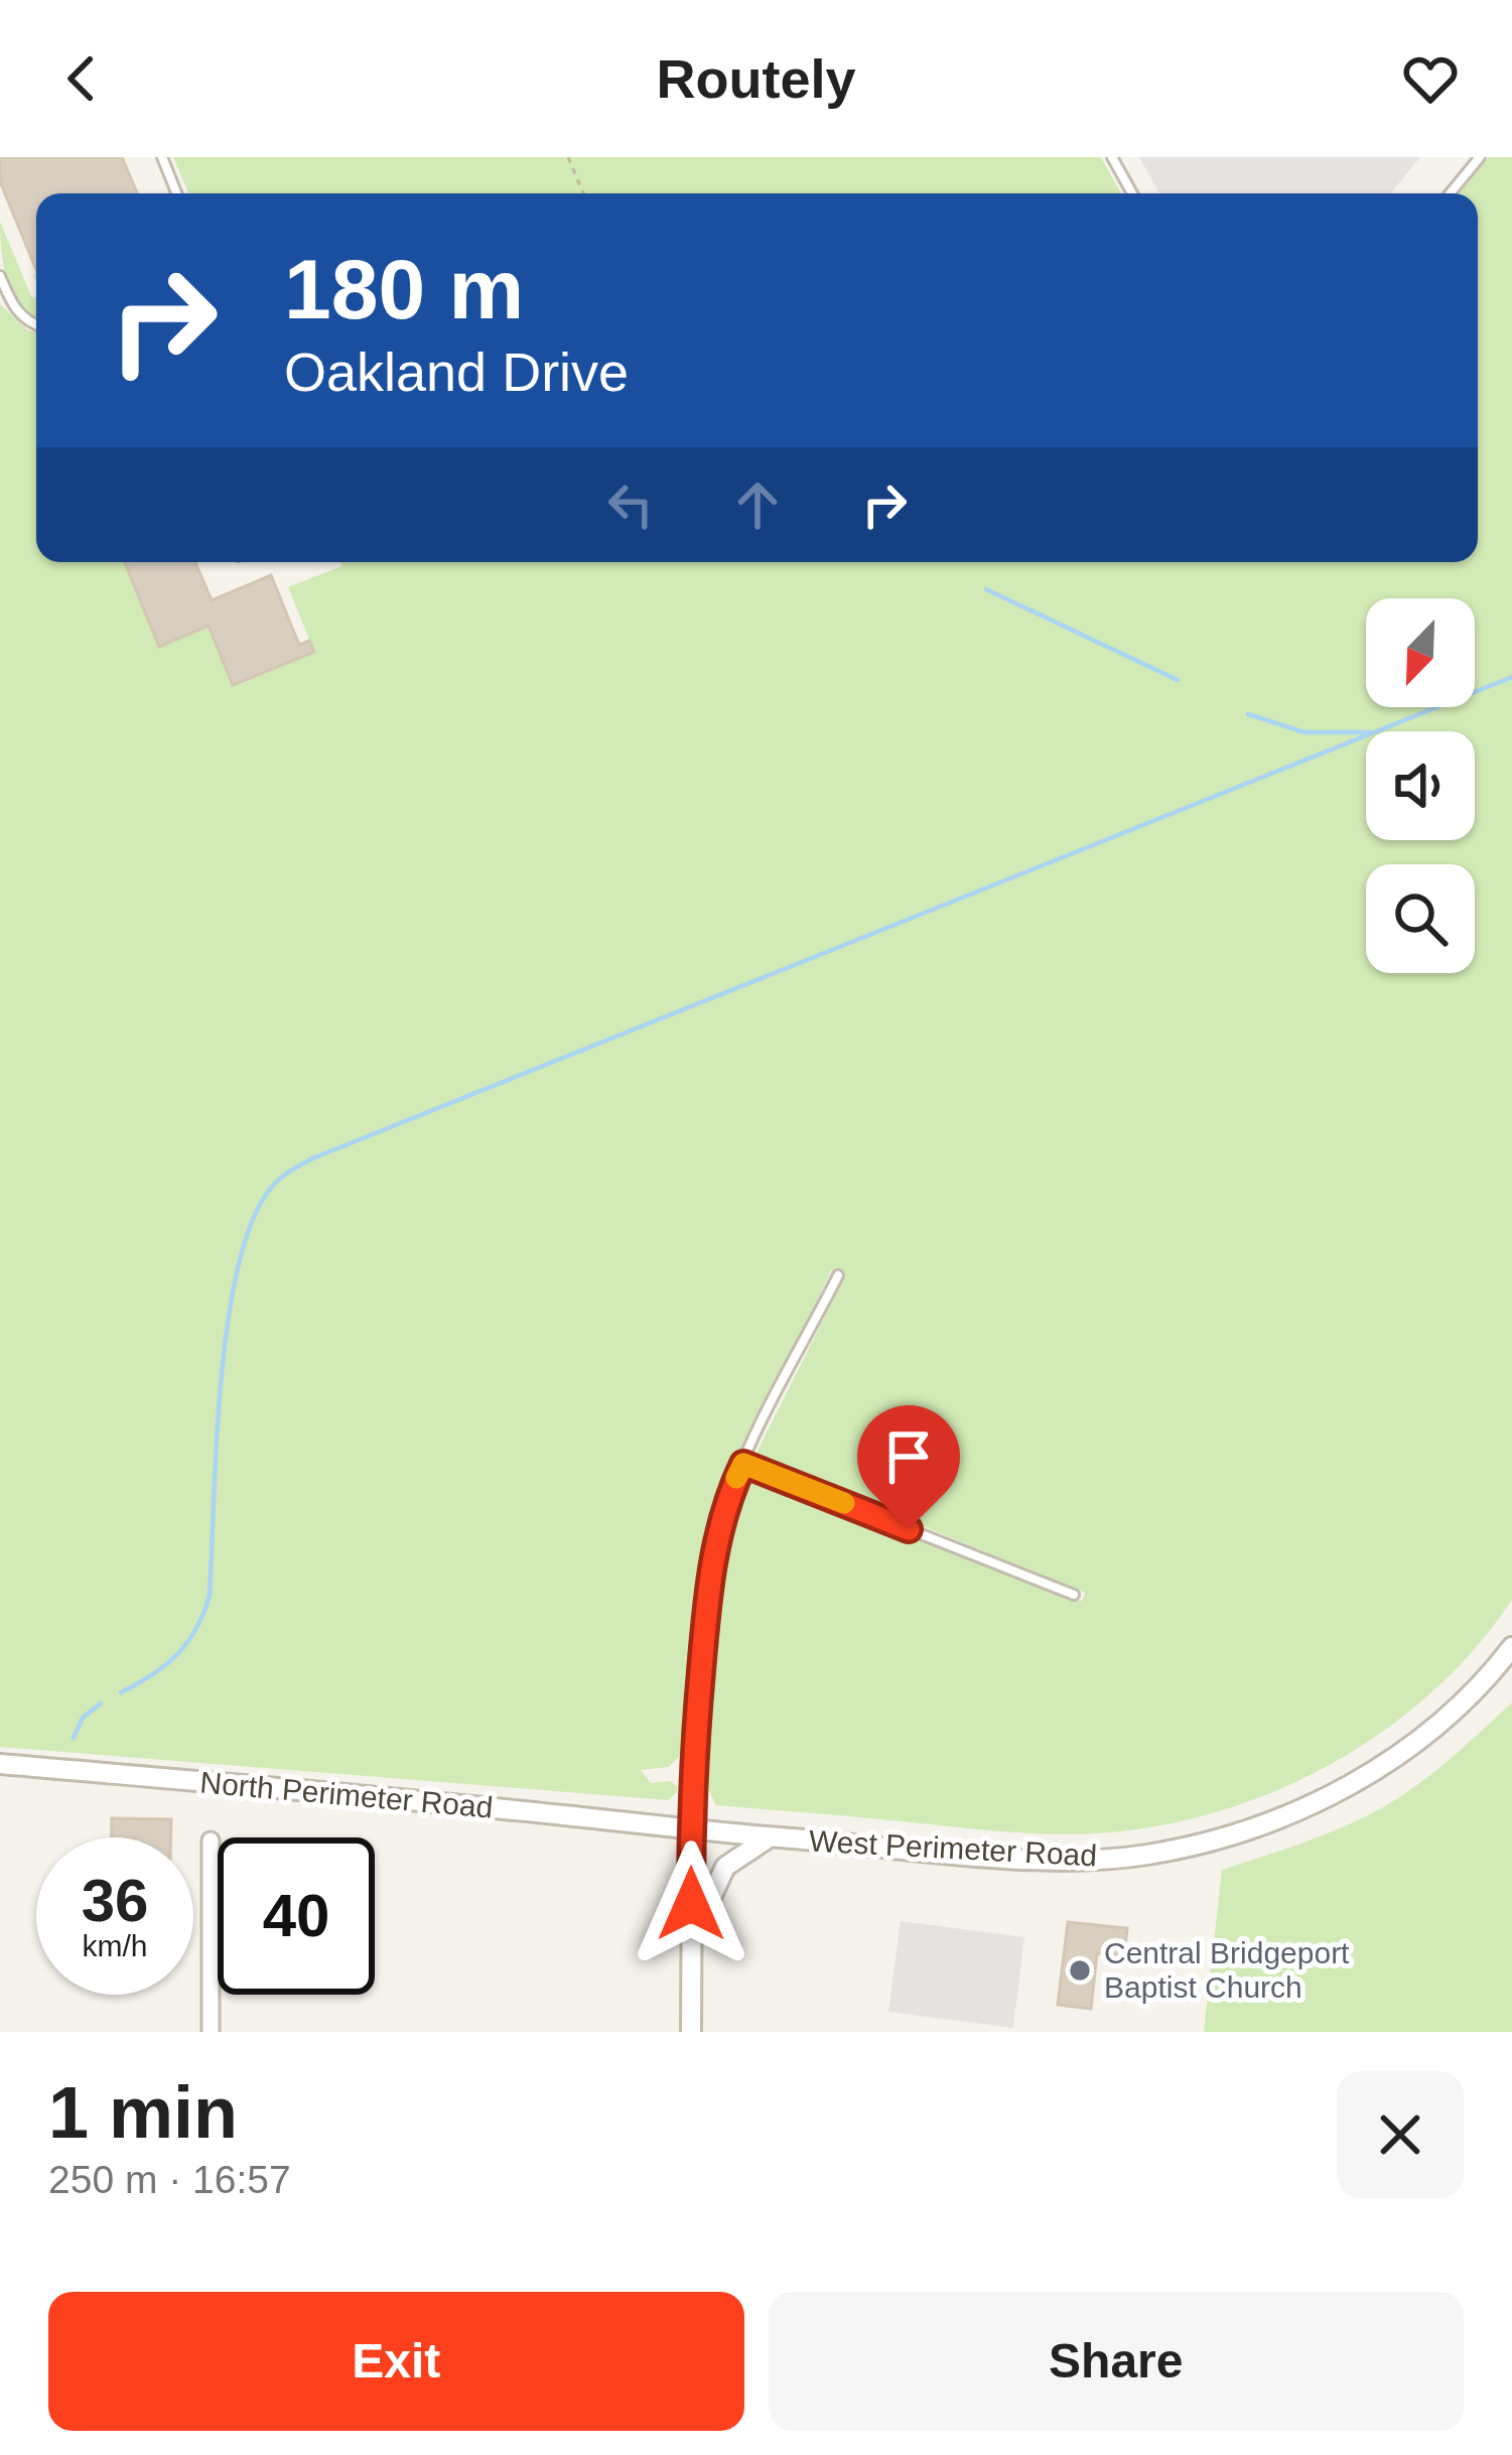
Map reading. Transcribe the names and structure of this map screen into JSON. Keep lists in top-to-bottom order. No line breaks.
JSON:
{"streets":{"street":["North Perimeter Road","West Perimeter Road"]},"crossings":[["North Perimeter Road","West Perimeter Road"]],"places":["Central Bridgeport Baptist Church"],"north":"bottom left","page":{"header":"Routely","turn":["180 m","Oakland Drive"],"speed":"36 km/h","limit":"40","heading":["1 min","250 m · 16:57"],"buttons":["Exit","Share"]}}
